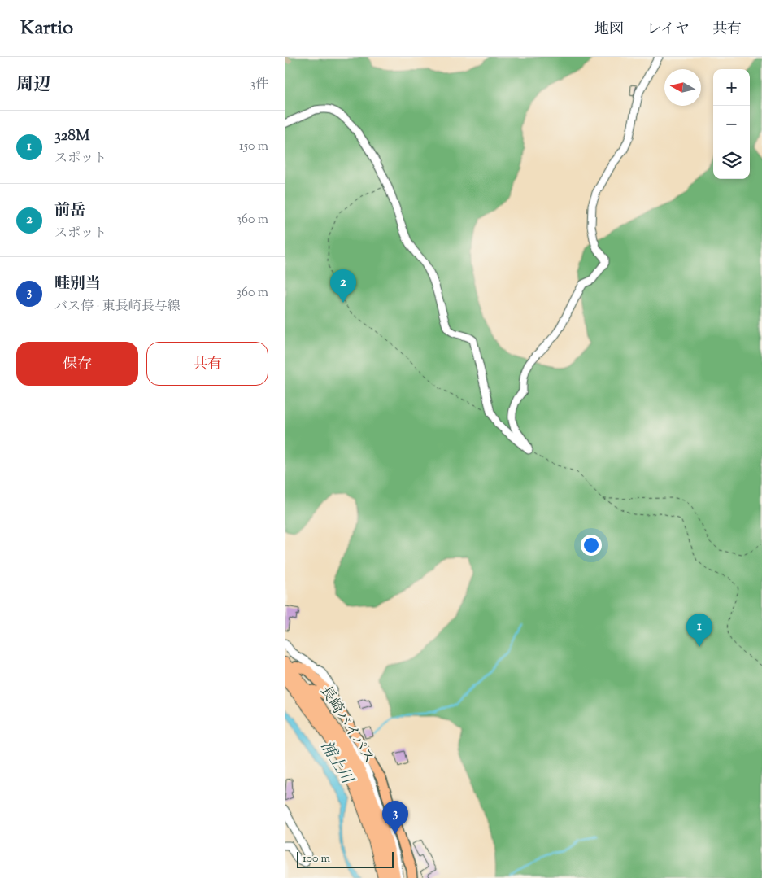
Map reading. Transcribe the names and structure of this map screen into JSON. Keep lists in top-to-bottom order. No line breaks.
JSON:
{"streets":{"highway":["長崎バイパス"]},"water":["浦上川"],"scale_bar":"100 m","north":"left","page":{"header":"Kartio","nav":["地図","レイヤ","共有"],"heading":["周辺","3件"],"map_buttons":["+","−"],"list":[{"mark":"1","name":"328M","note":"スポット","value":"150 m"},{"mark":"2","name":"前岳","note":"スポット","value":"360 m"},{"mark":"3","name":"畦別当","note":"バス停 · 東長崎長与線","value":"360 m"}],"pins":["2","1","3"],"buttons":["保存","共有"],"scale":"100 m"}}
